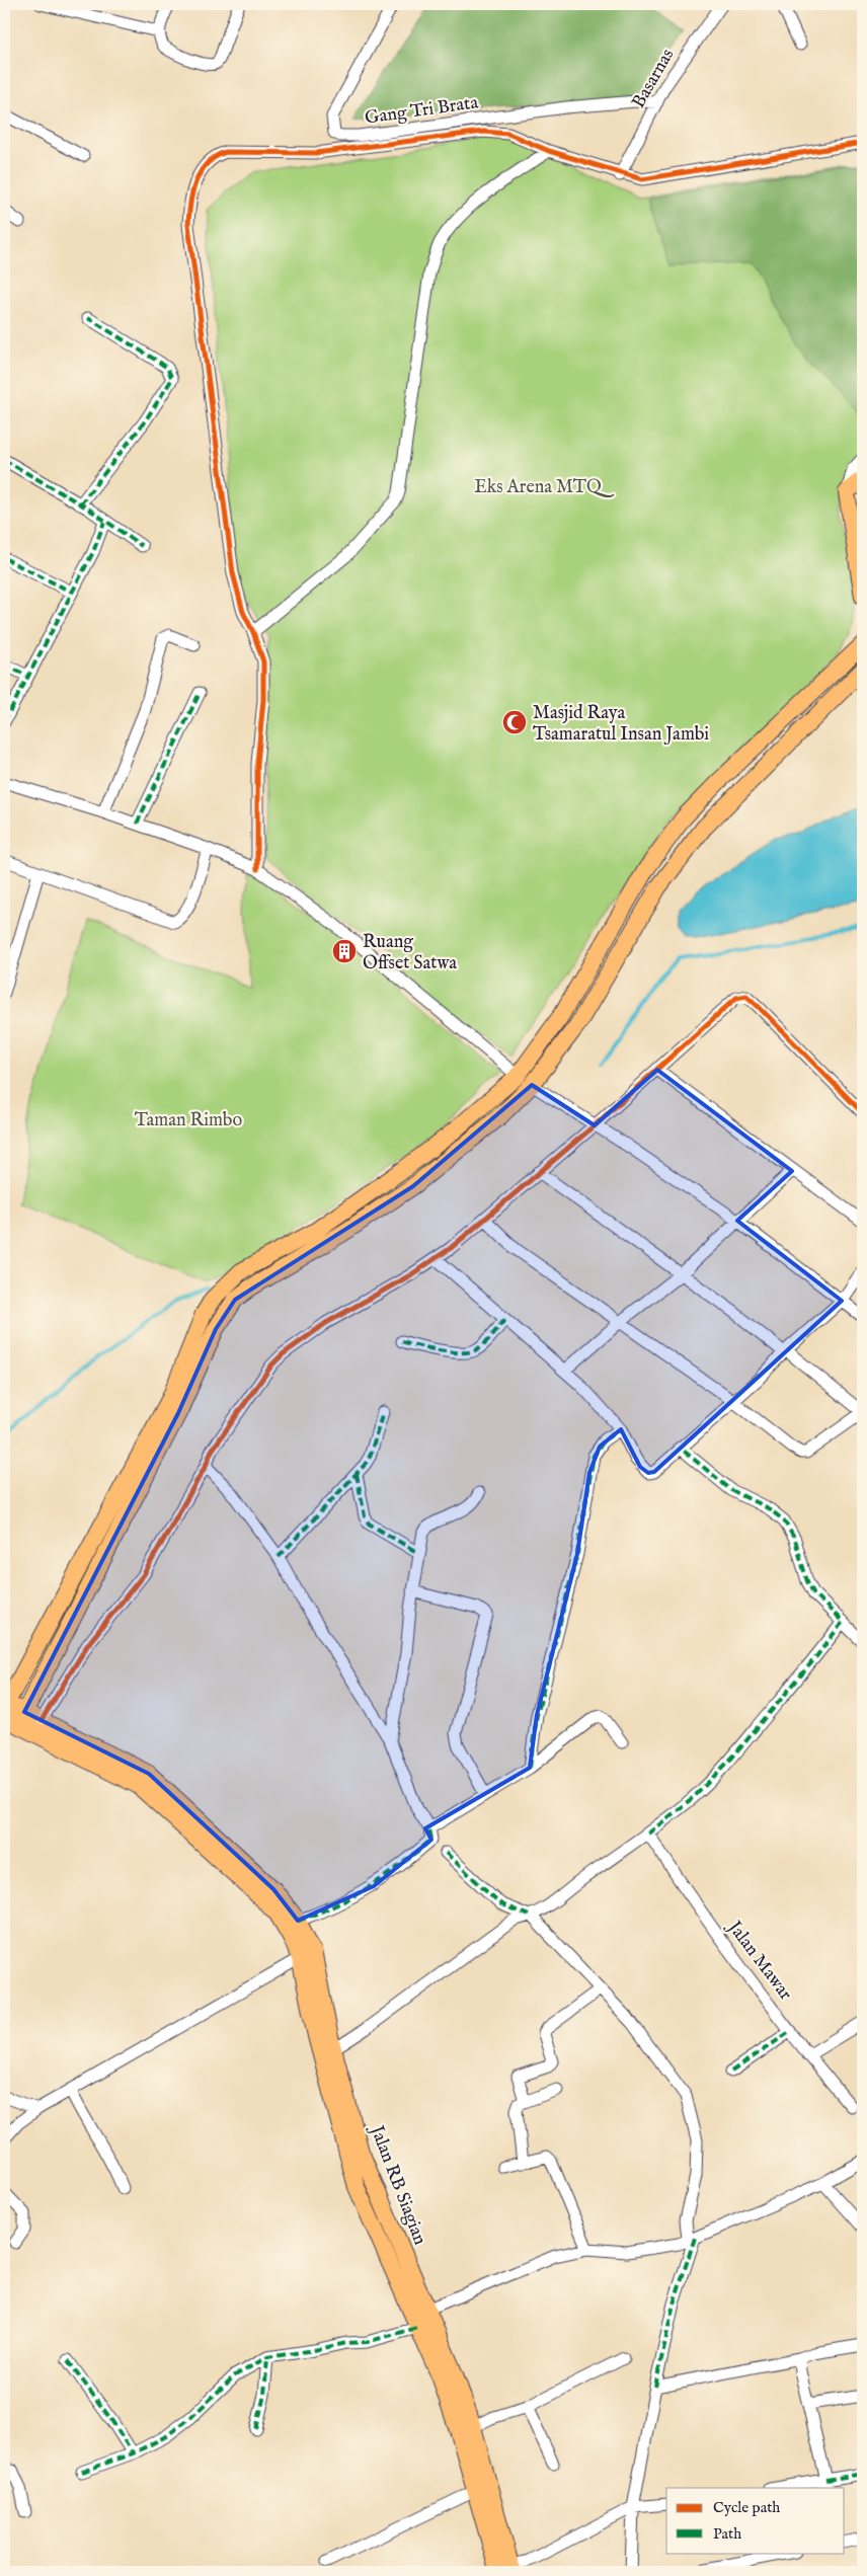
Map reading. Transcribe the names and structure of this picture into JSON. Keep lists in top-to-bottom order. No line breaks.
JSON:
{"streets":{"highway":["Jalan RB Siagian"],"street":["Basarnas","Gang Tri Brata","Jalan Mawar"]},"crossings":[["Basarnas","Gang Tri Brata"]],"parks":["Eks Arena MTQ","Taman Rimbo"],"places":{"mosque":["Masjid Raya Tsamaratul Insan Jambi"],"building":["Ruang Offset Satwa"]},"legend":["Cycle path","Path"]}
